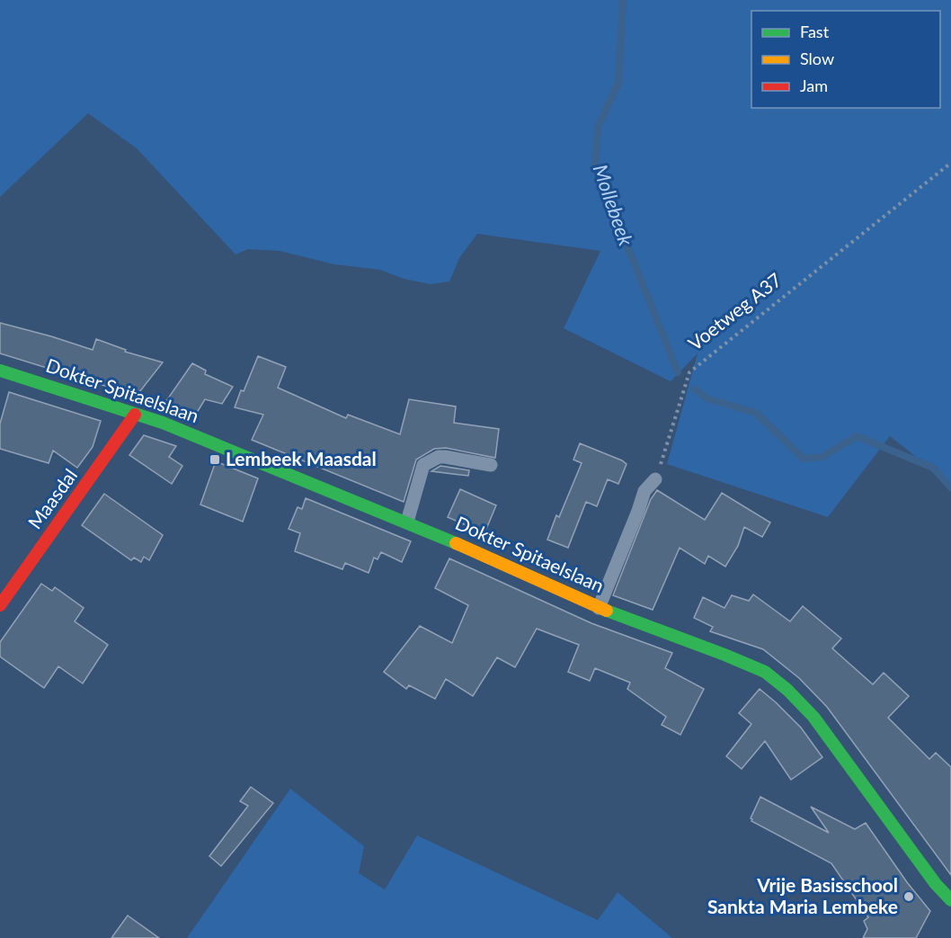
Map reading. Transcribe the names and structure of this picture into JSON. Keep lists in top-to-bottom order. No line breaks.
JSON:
{"streets":{"street":["Dokter Spitaelslaan","Maasdal"],"path":["Voetweg A37"]},"crossings":[["Dokter Spitaelslaan","Maasdal"]],"water":["Mollebeek"],"places":{"transit":["Lembeek Maasdal"],"other":["Vrije Basisschool Sankta Maria Lembeke"]},"legend":["Fast","Slow","Jam"]}
